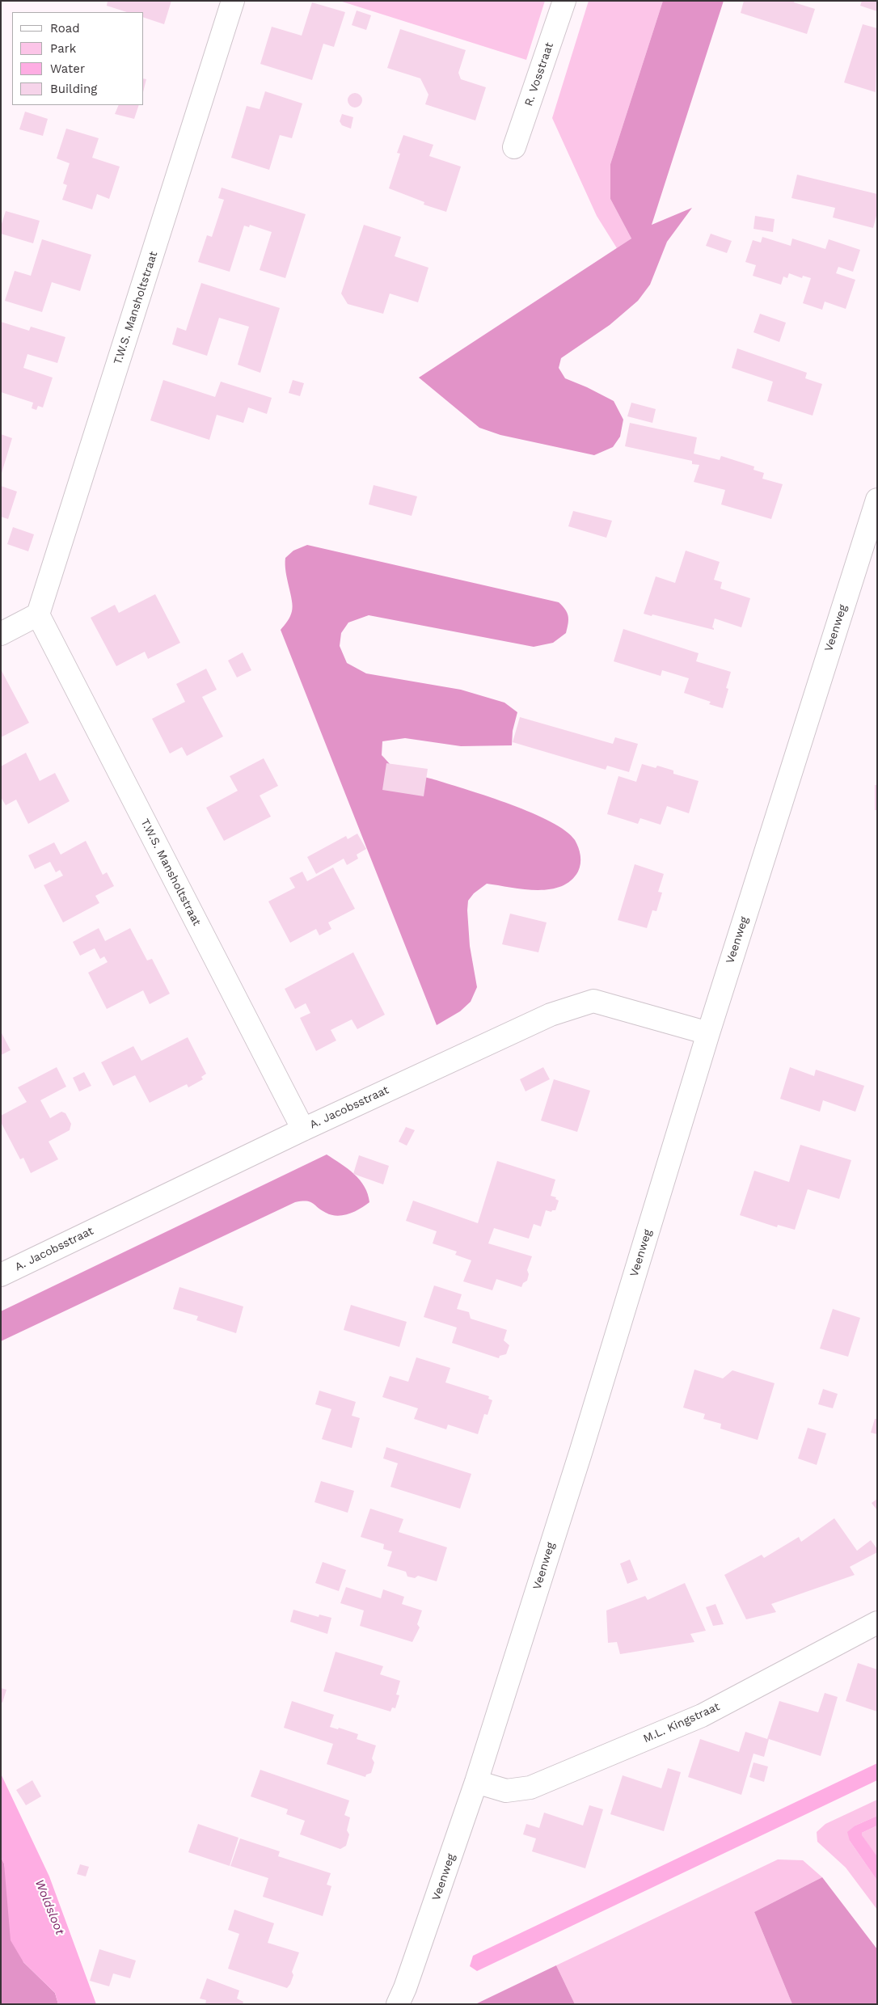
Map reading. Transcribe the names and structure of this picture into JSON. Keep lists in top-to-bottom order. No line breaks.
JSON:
{"streets":{"street":["R. Vosstraat","T.W.S. Mansholtstraat","Veenweg","A. Jacobsstraat","M.L. Kingstraat"]},"crossings":[["T.W.S. Mansholtstraat","A. Jacobsstraat"],["Veenweg","A. Jacobsstraat"],["Veenweg","M.L. Kingstraat"]],"water":["Woldsloot"],"legend":["Road","Park","Water","Building"]}
